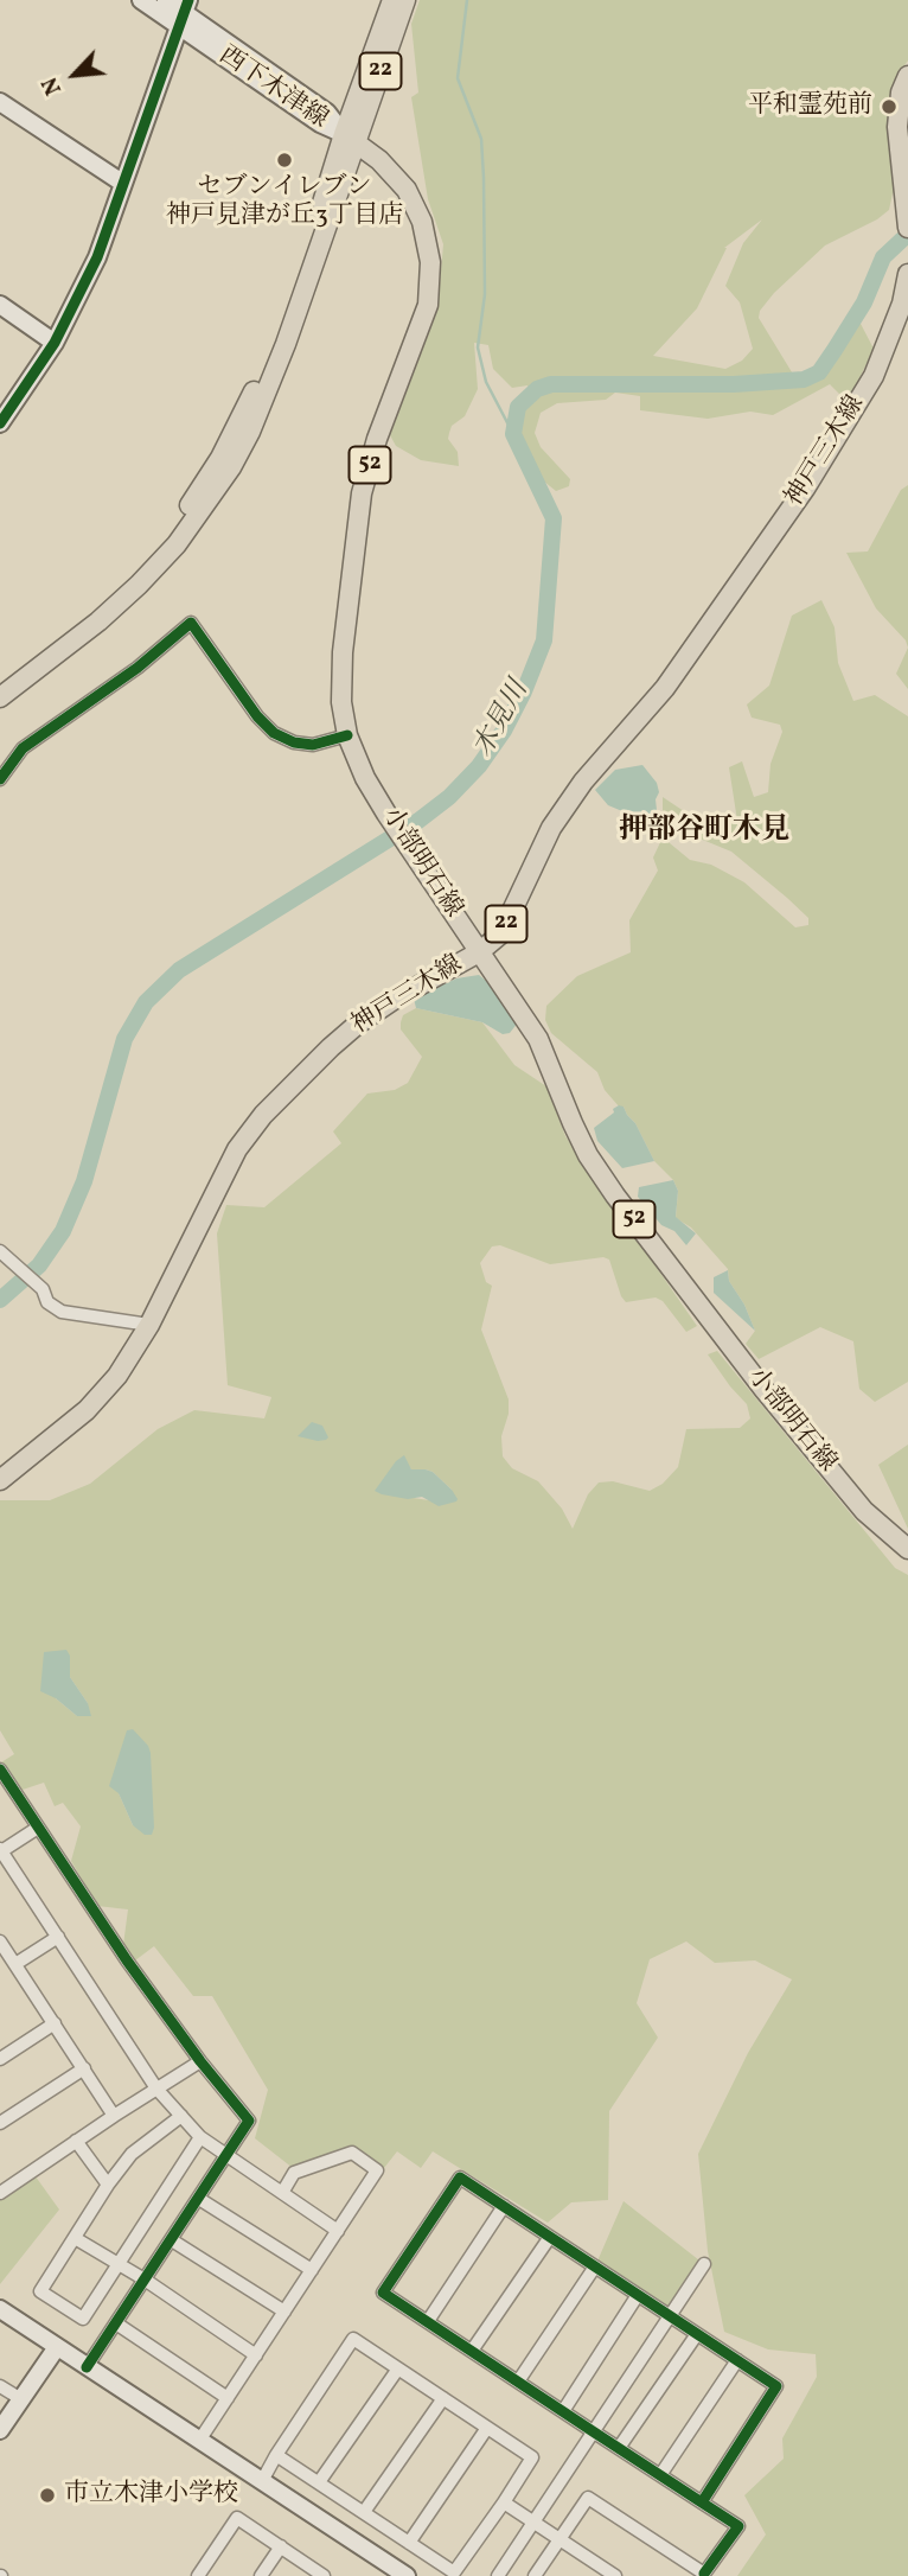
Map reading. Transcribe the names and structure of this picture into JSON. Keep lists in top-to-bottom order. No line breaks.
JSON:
{"streets":{"main road":["22","神戸三木線","52","小部明石線"],"street":["西下木津線"]},"crossings":[["22","西下木津線"],["22","小部明石線"],["西下木津線","小部明石線"],["神戸三木線","小部明石線"]],"districts":["押部谷町木見"],"water":["木見川"],"places":["平和霊苑前","セブンイレブン 神戸見津が丘3丁目店","市立木津小学校"],"north":"bottom left"}
